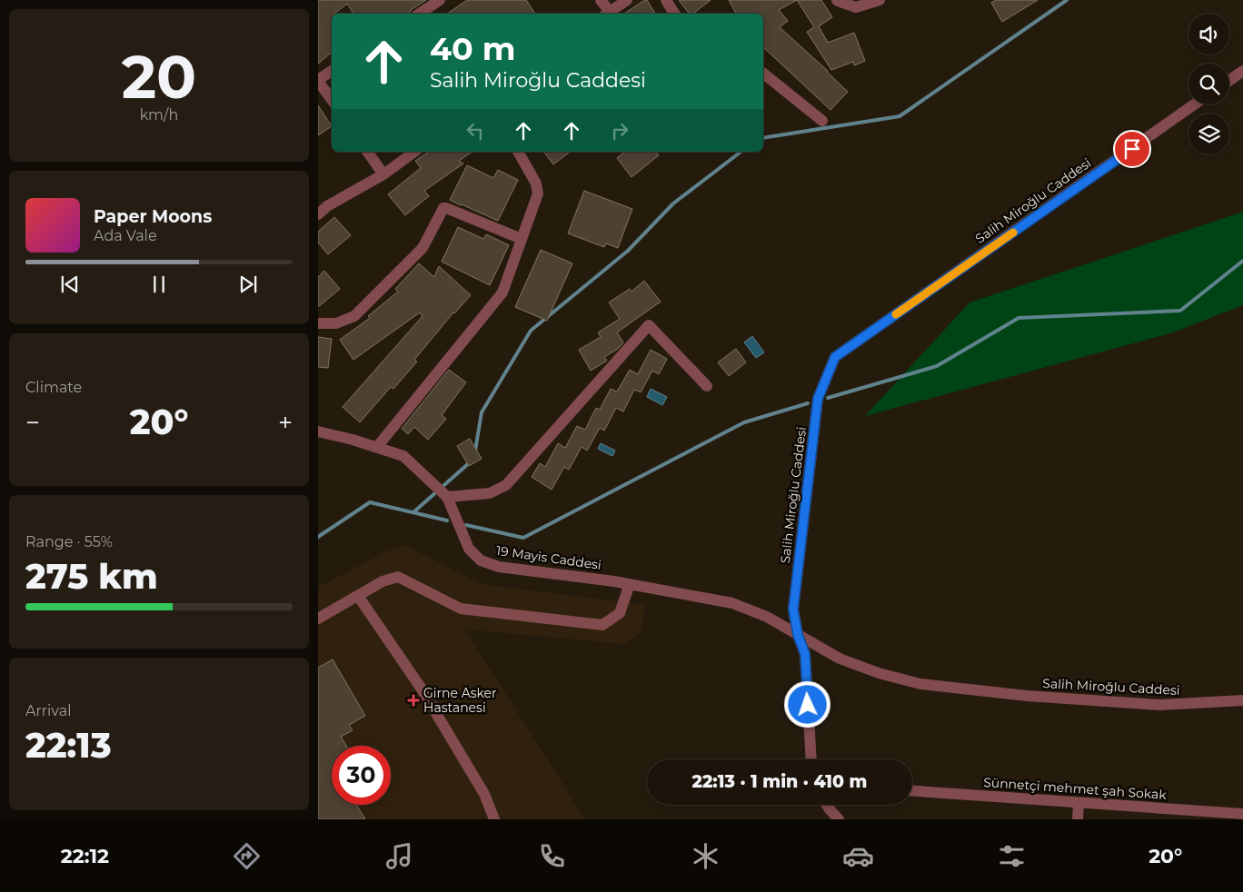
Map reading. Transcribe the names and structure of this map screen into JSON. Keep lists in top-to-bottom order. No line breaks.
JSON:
{"streets":{"street":["Salih Miroğlu Caddesi","19 Mayis Caddesi","Sünnetçi mehmet şah Sokak"]},"crossings":[["Salih Miroğlu Caddesi","19 Mayis Caddesi"]],"places":{"health":["Girne Asker Hastanesi"]},"page":{"tile":[["20","km/h"],"Climate",["Range · 55%","275 km"],["Arrival","22:13"]],"turn":["40 m","Salih Miroğlu Caddesi"],"song":["Paper Moons","Ada Vale"],"heat":["−","20°","+"],"limit":"30","trip":"22:13 · 1 min · 410 m","tabs":["22:12","20°"]}}
